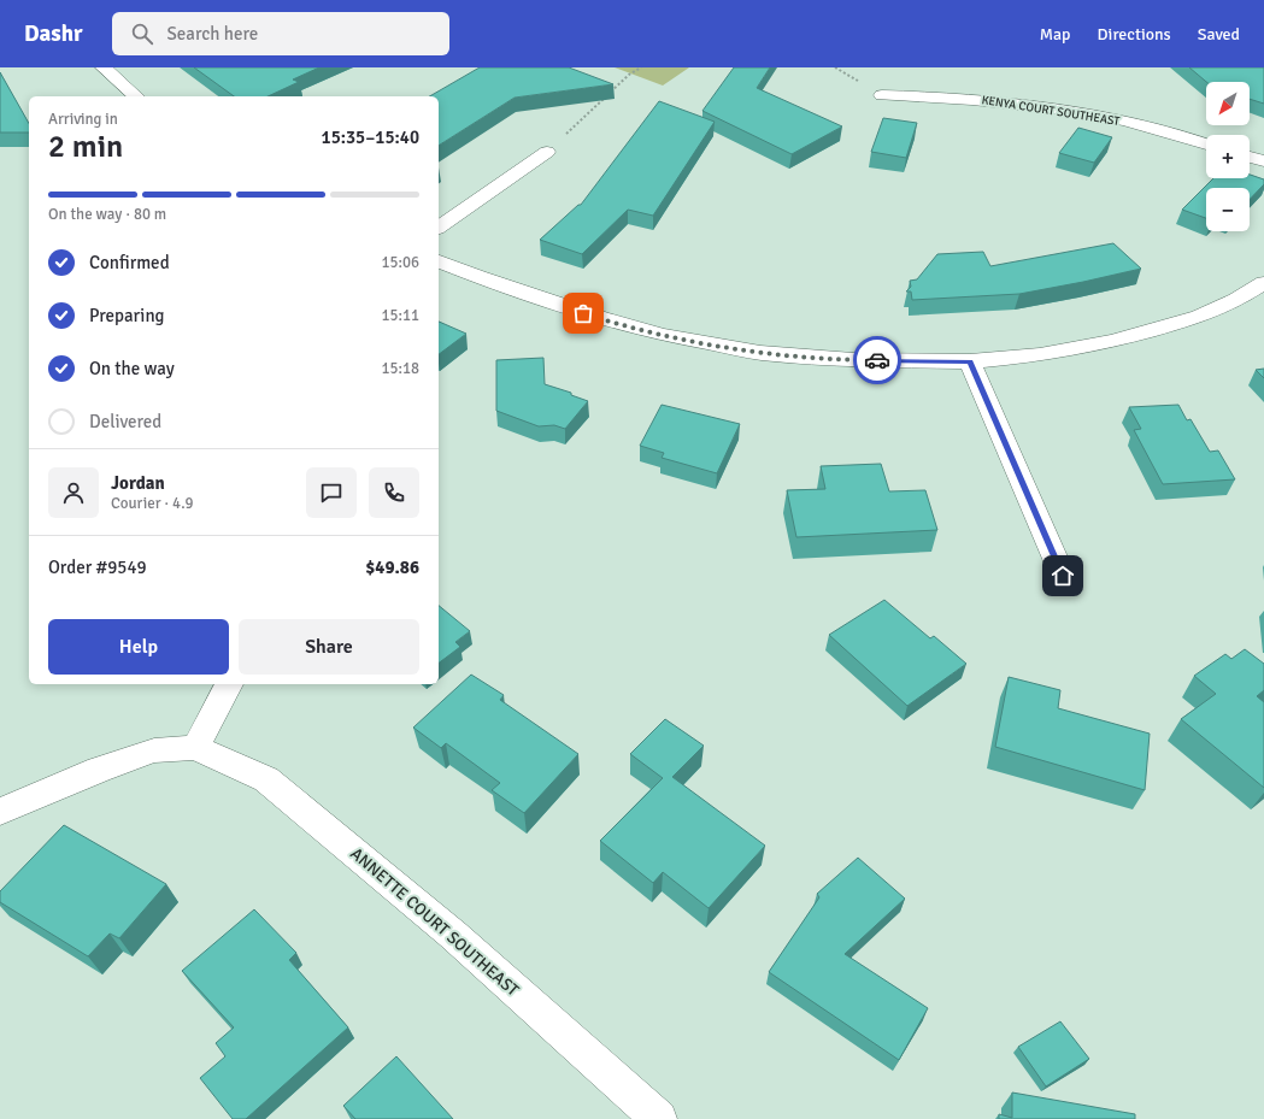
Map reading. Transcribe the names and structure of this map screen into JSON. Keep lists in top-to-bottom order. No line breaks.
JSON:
{"streets":{"street":["KENYA COURT SOUTHEAST","ANNETTE COURT SOUTHEAST"]},"north":"bottom left","page":{"header":"Dashr","search":"Search here","nav":["Map","Directions","Saved"],"map_buttons":["+","−"],"heading":["2 min","Arriving in","15:35–15:40"],"panel":["Jordan","Courier · 4.9","Order #9549","$49.86"],"bar":"On the way · 80 m","list":[["Confirmed","15:06"],["Preparing","15:11"],["On the way","15:18"],"Delivered"],"buttons":["Help","Share"]}}
